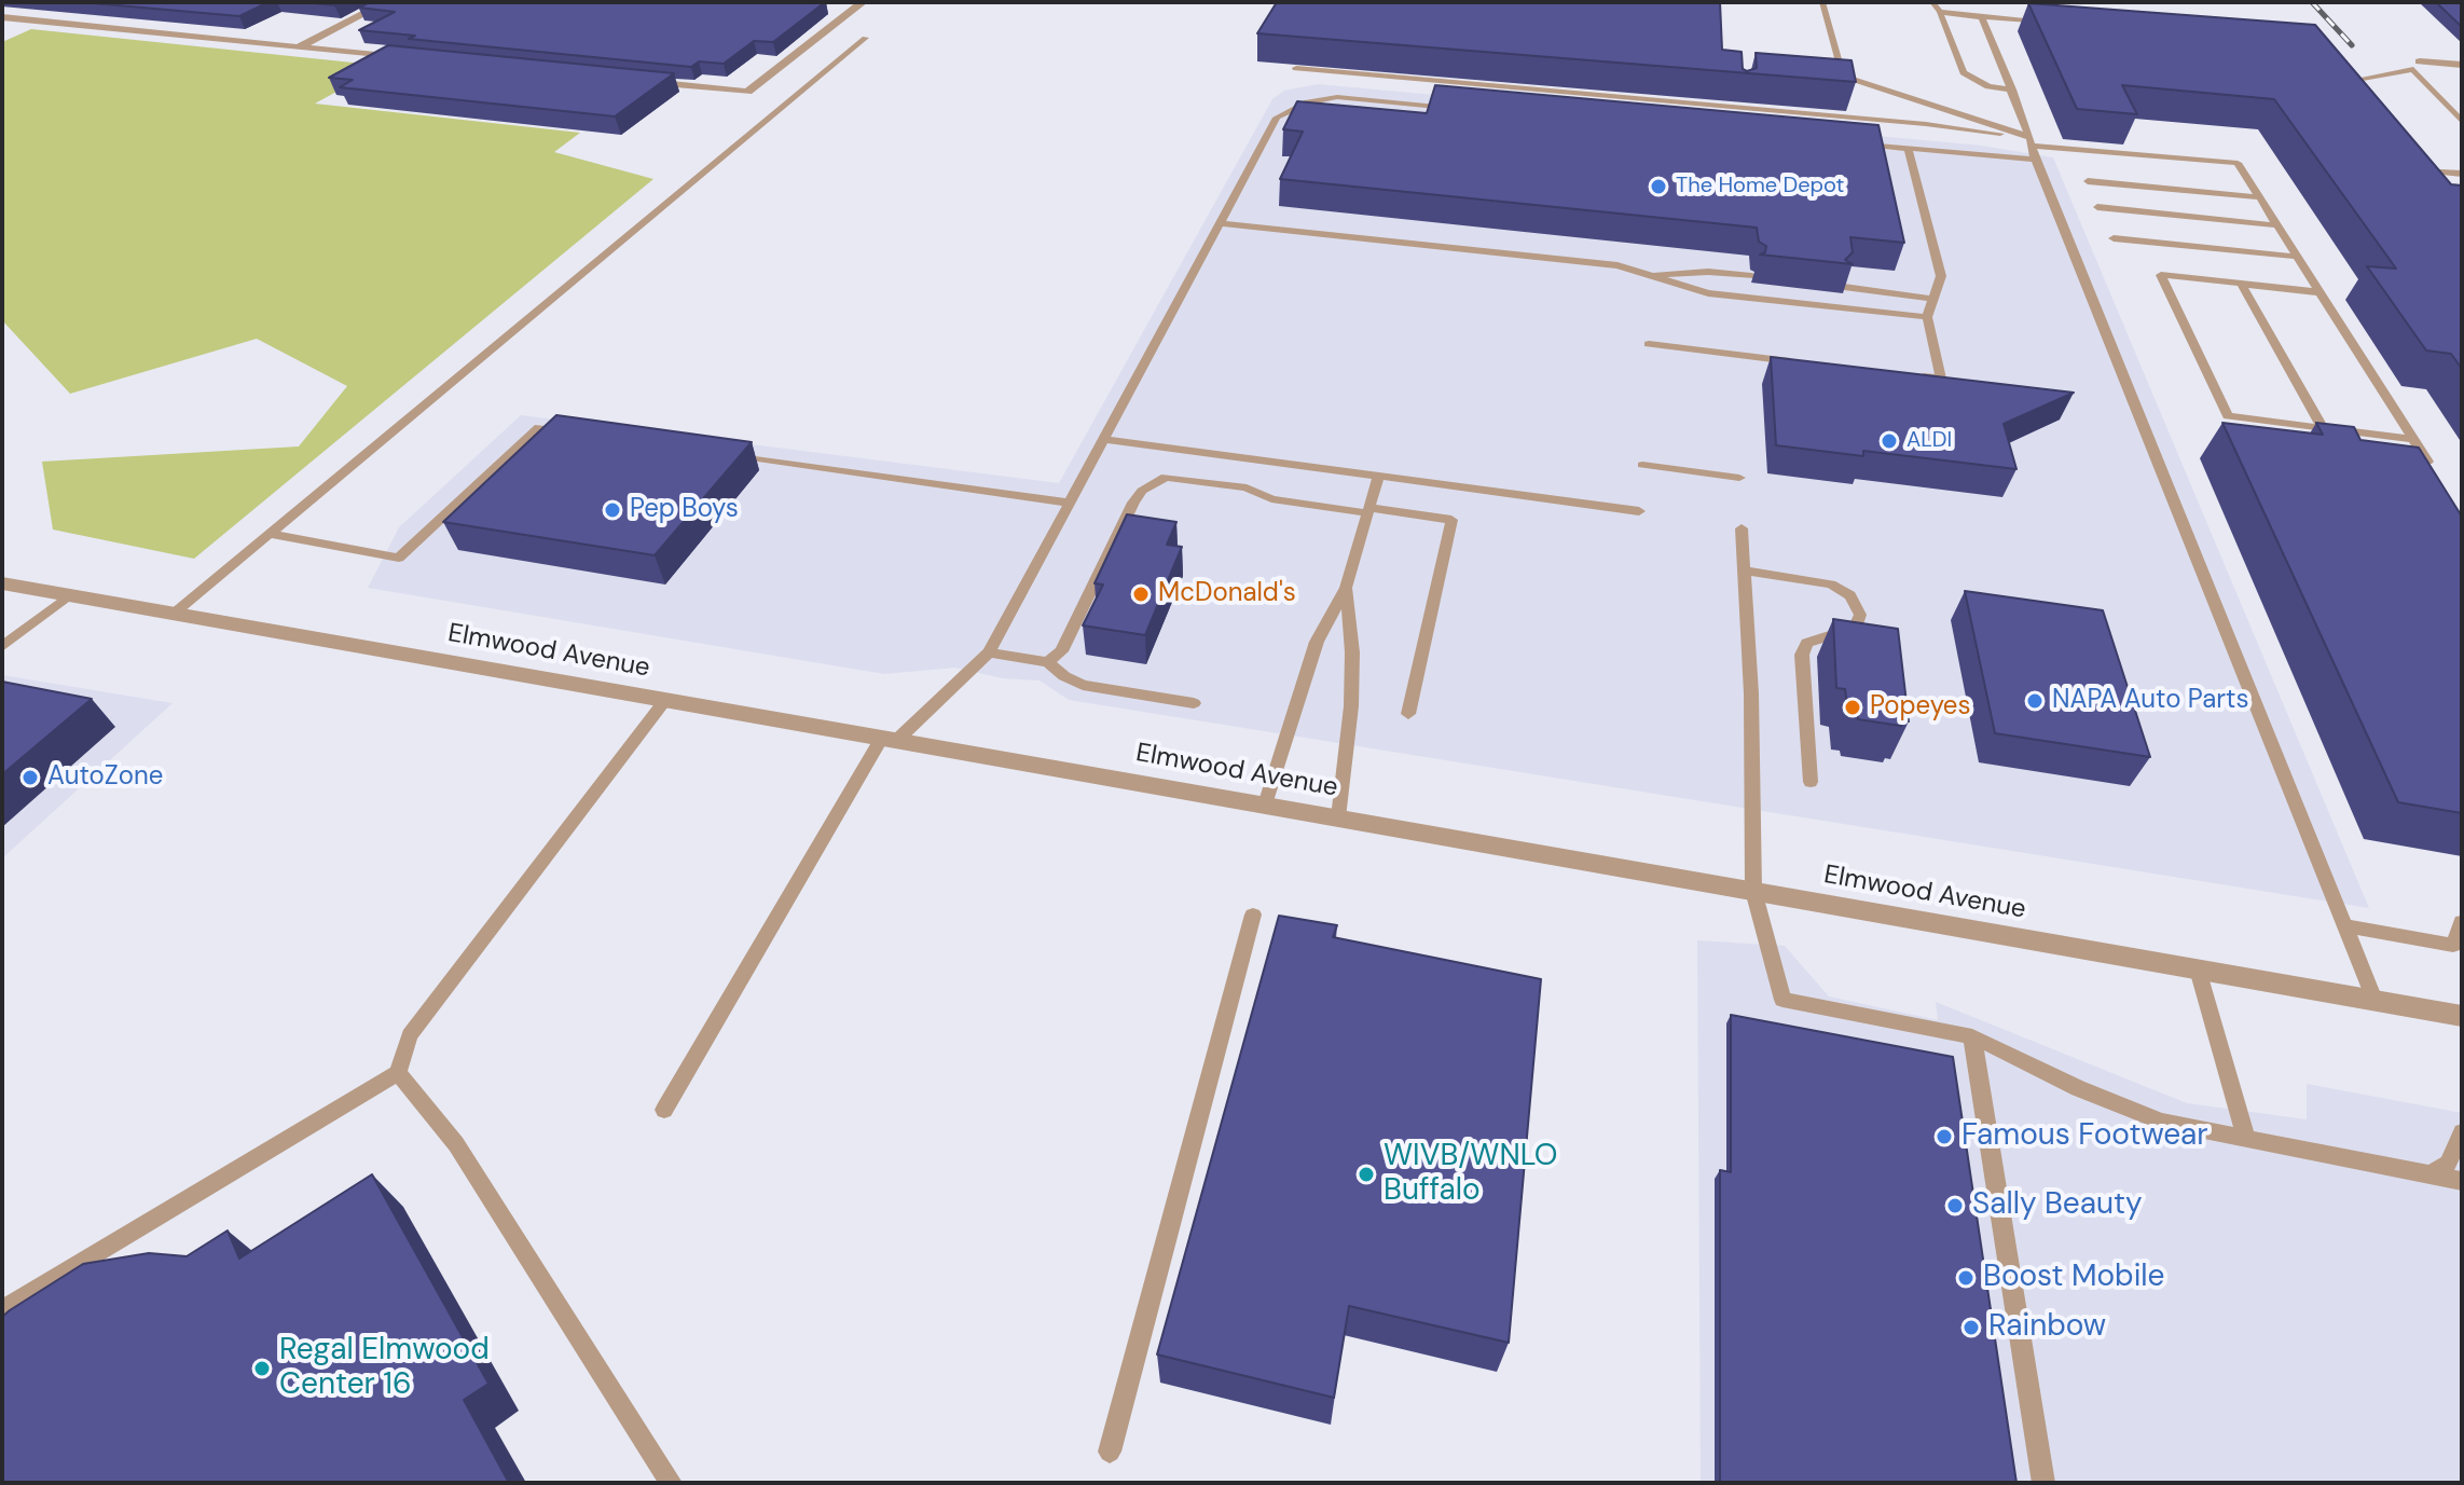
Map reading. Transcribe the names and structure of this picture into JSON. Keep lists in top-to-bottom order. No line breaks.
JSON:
{"streets":{"street":["Elmwood Avenue"]},"places":["The Home Depot","ALDI","Pep Boys","McDonald's","NAPA Auto Parts","Popeyes","AutoZone","Famous Footwear","WIVB/WNLO Buffalo","Sally Beauty","Boost Mobile","Rainbow","Regal Elmwood Center 16"]}
